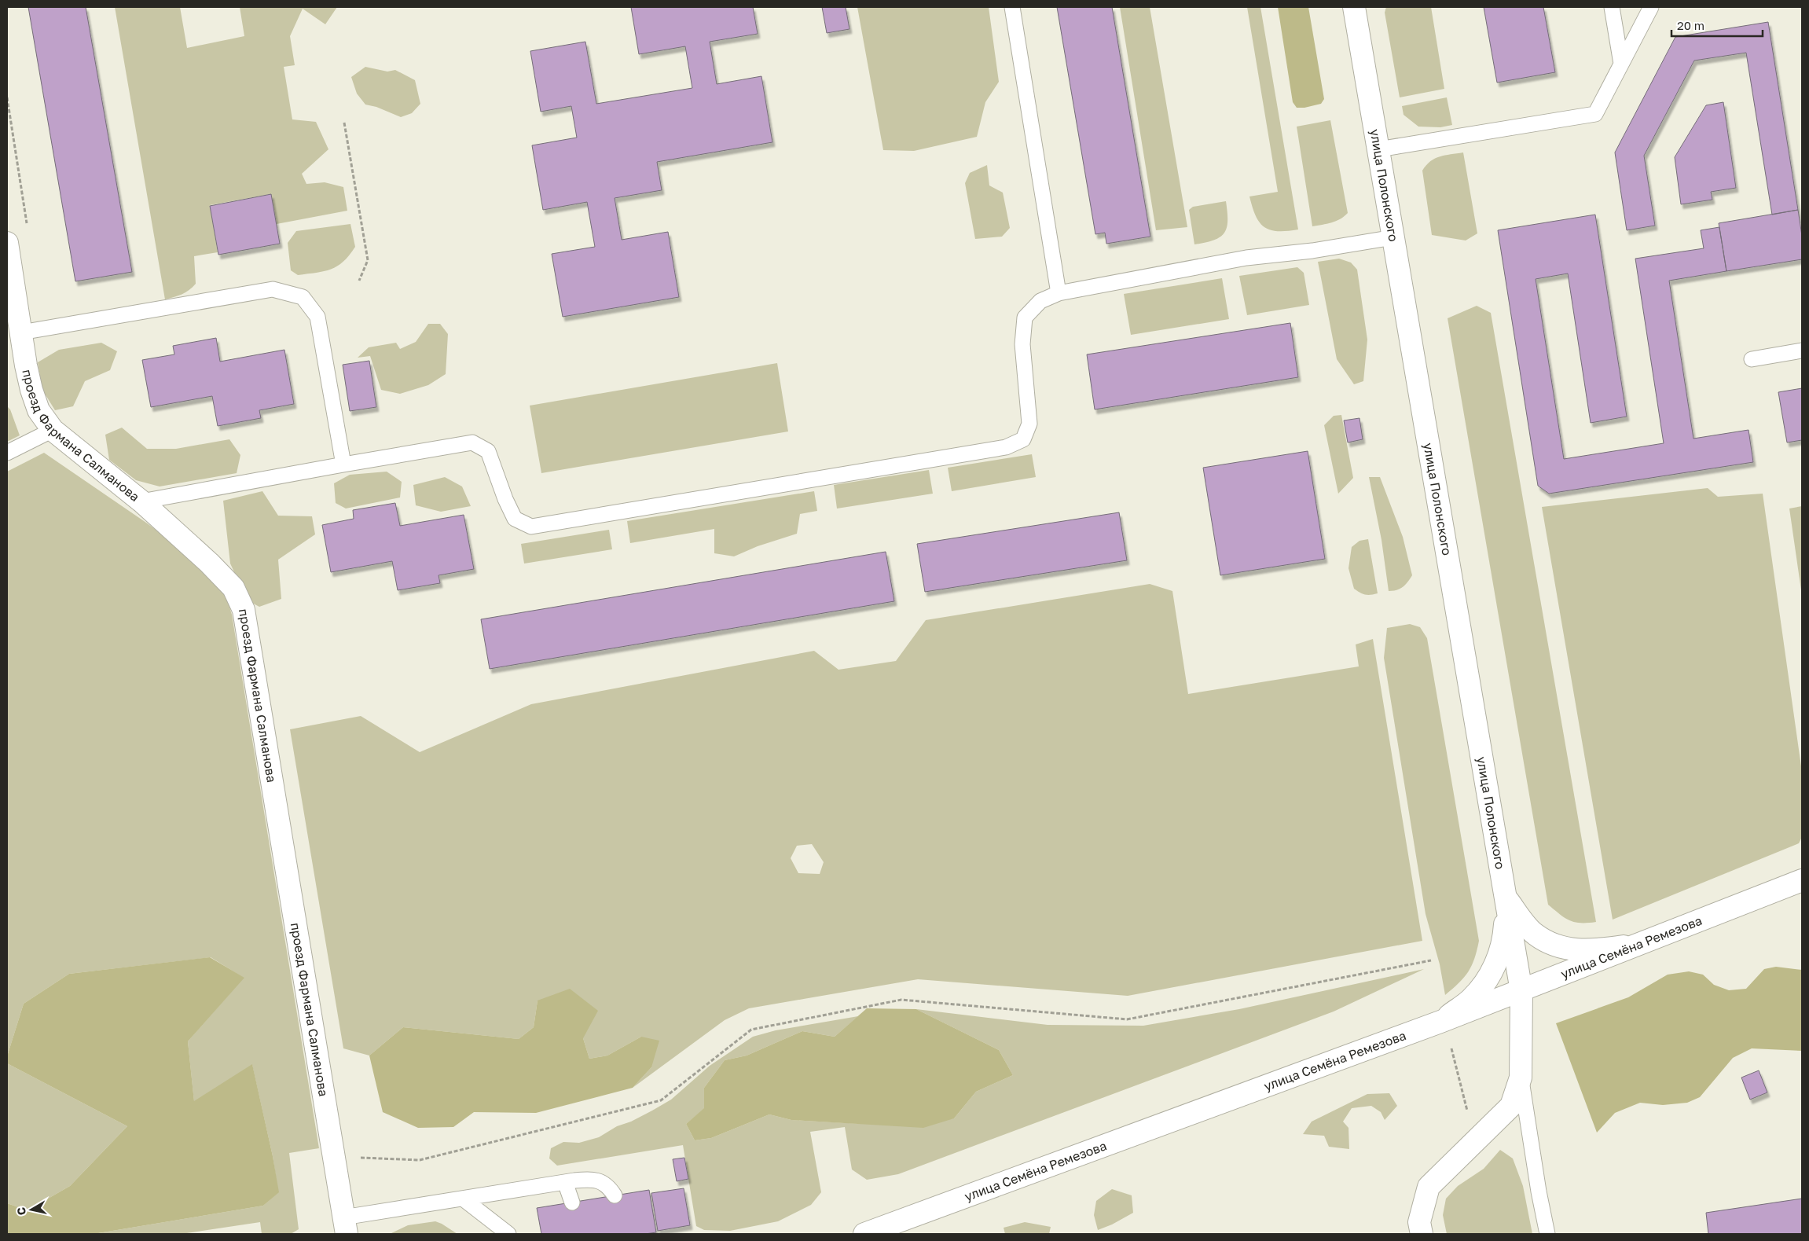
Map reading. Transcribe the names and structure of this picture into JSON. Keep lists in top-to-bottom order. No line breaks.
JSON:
{"streets":{"main road":["улица Полонского","проезд Фармана Салманова","улица Семёна Ремезова"]},"crossings":[["улица Полонского","улица Семёна Ремезова"]],"scale_bar":"20 m","north":"left"}
